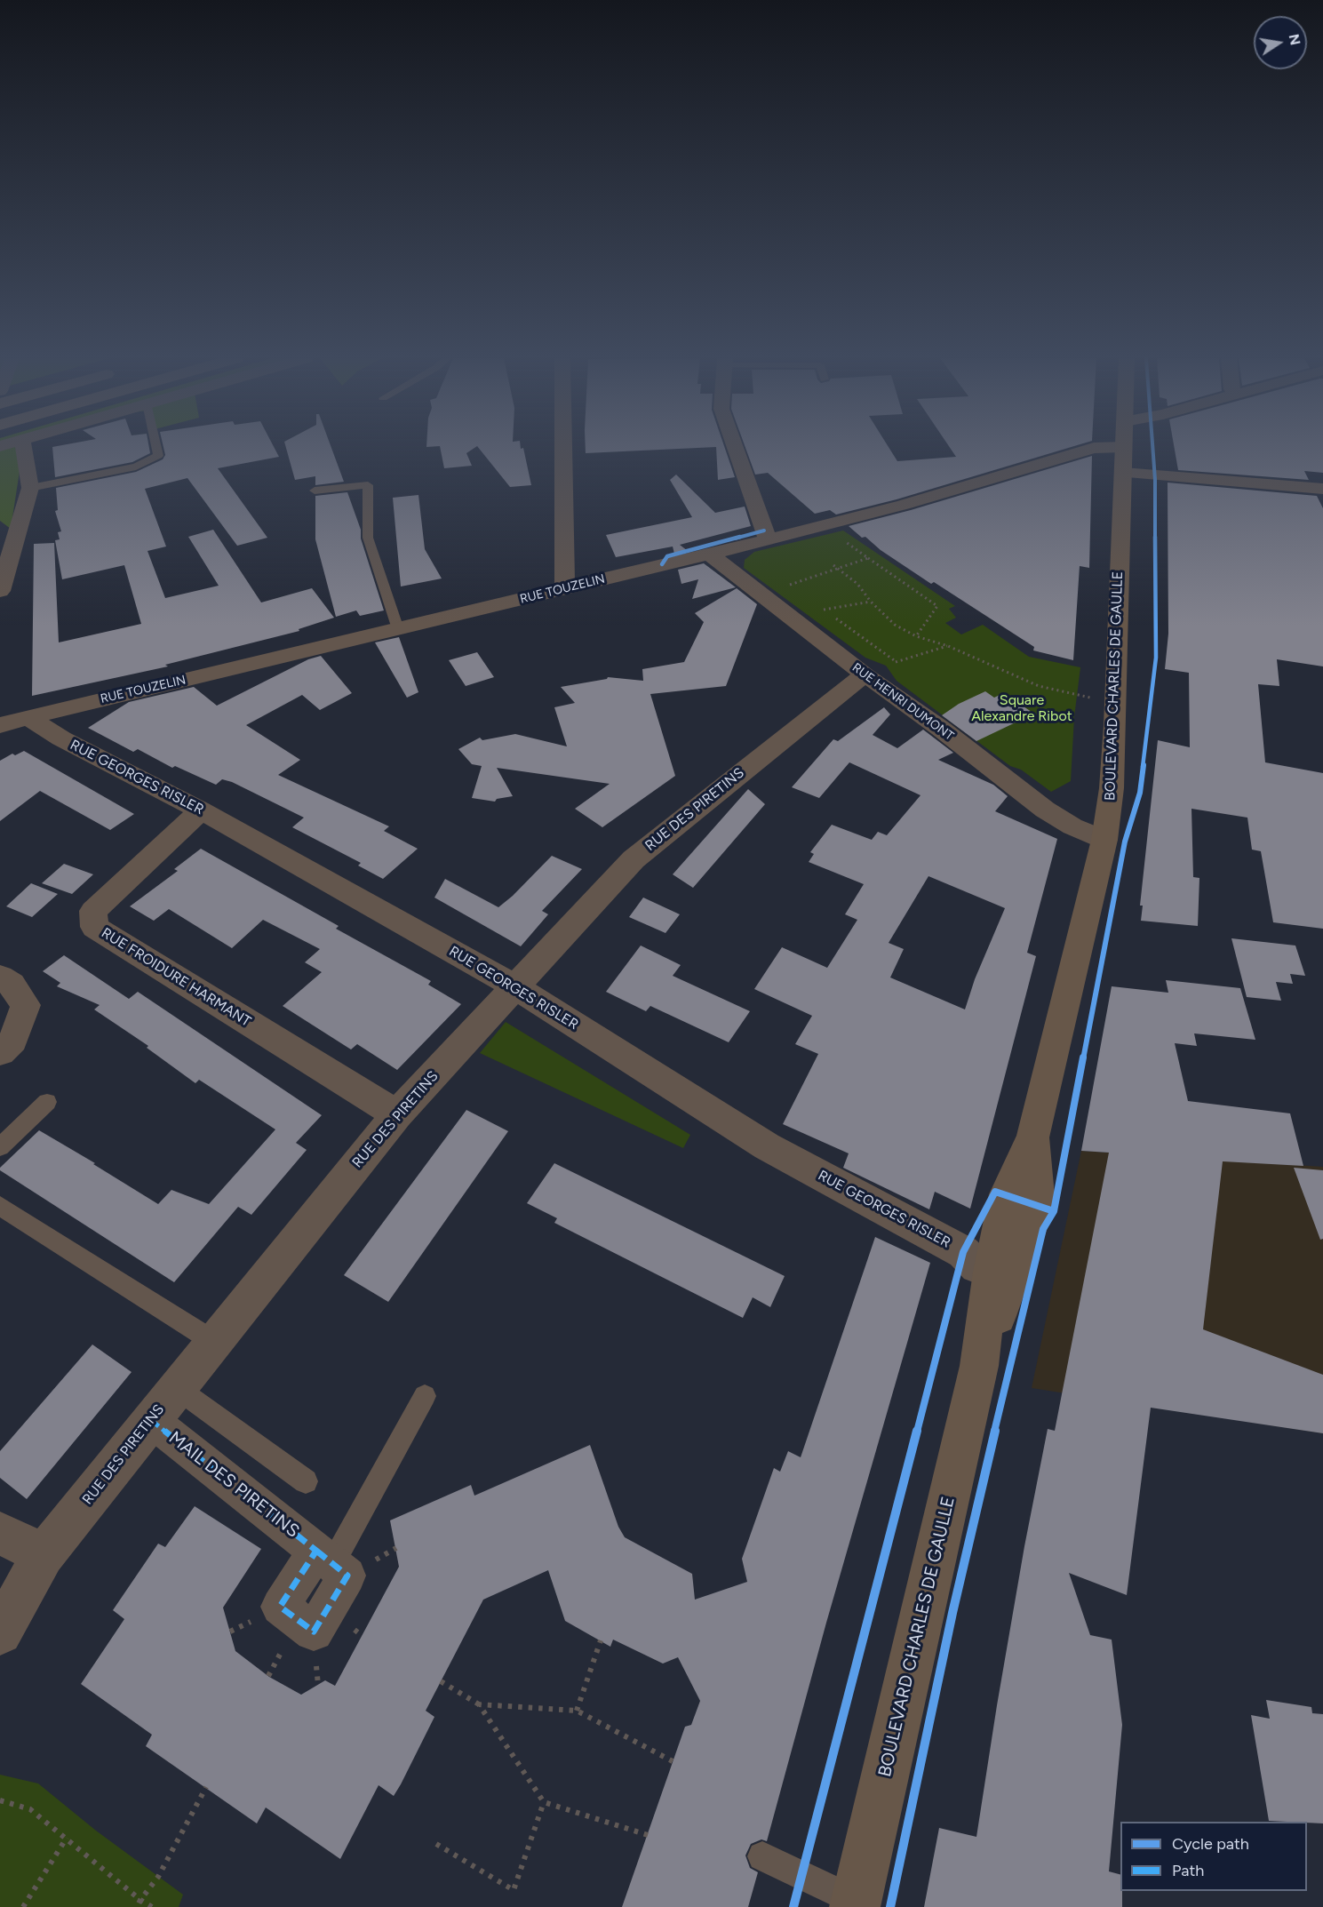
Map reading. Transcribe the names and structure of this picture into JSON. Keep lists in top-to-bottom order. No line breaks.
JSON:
{"streets":{"main road":["BOULEVARD CHARLES DE GAULLE"],"street":["RUE TOUZELIN","RUE HENRI DUMONT","RUE GEORGES RISLER","RUE DES PIRETINS","RUE FROIDURE HARMANT","MAIL DES PIRETINS"]},"crossings":[["RUE TOUZELIN","RUE HENRI DUMONT"],["RUE TOUZELIN","RUE GEORGES RISLER"],["BOULEVARD CHARLES DE GAULLE","RUE HENRI DUMONT"],["BOULEVARD CHARLES DE GAULLE","RUE GEORGES RISLER"],["RUE HENRI DUMONT","RUE DES PIRETINS"],["RUE GEORGES RISLER","RUE DES PIRETINS"],["RUE GEORGES RISLER","RUE FROIDURE HARMANT"],["RUE DES PIRETINS","RUE FROIDURE HARMANT"],["RUE DES PIRETINS","MAIL DES PIRETINS"]],"parks":["Square Alexandre Ribot"],"legend":["Cycle path","Path"],"north":"right"}
